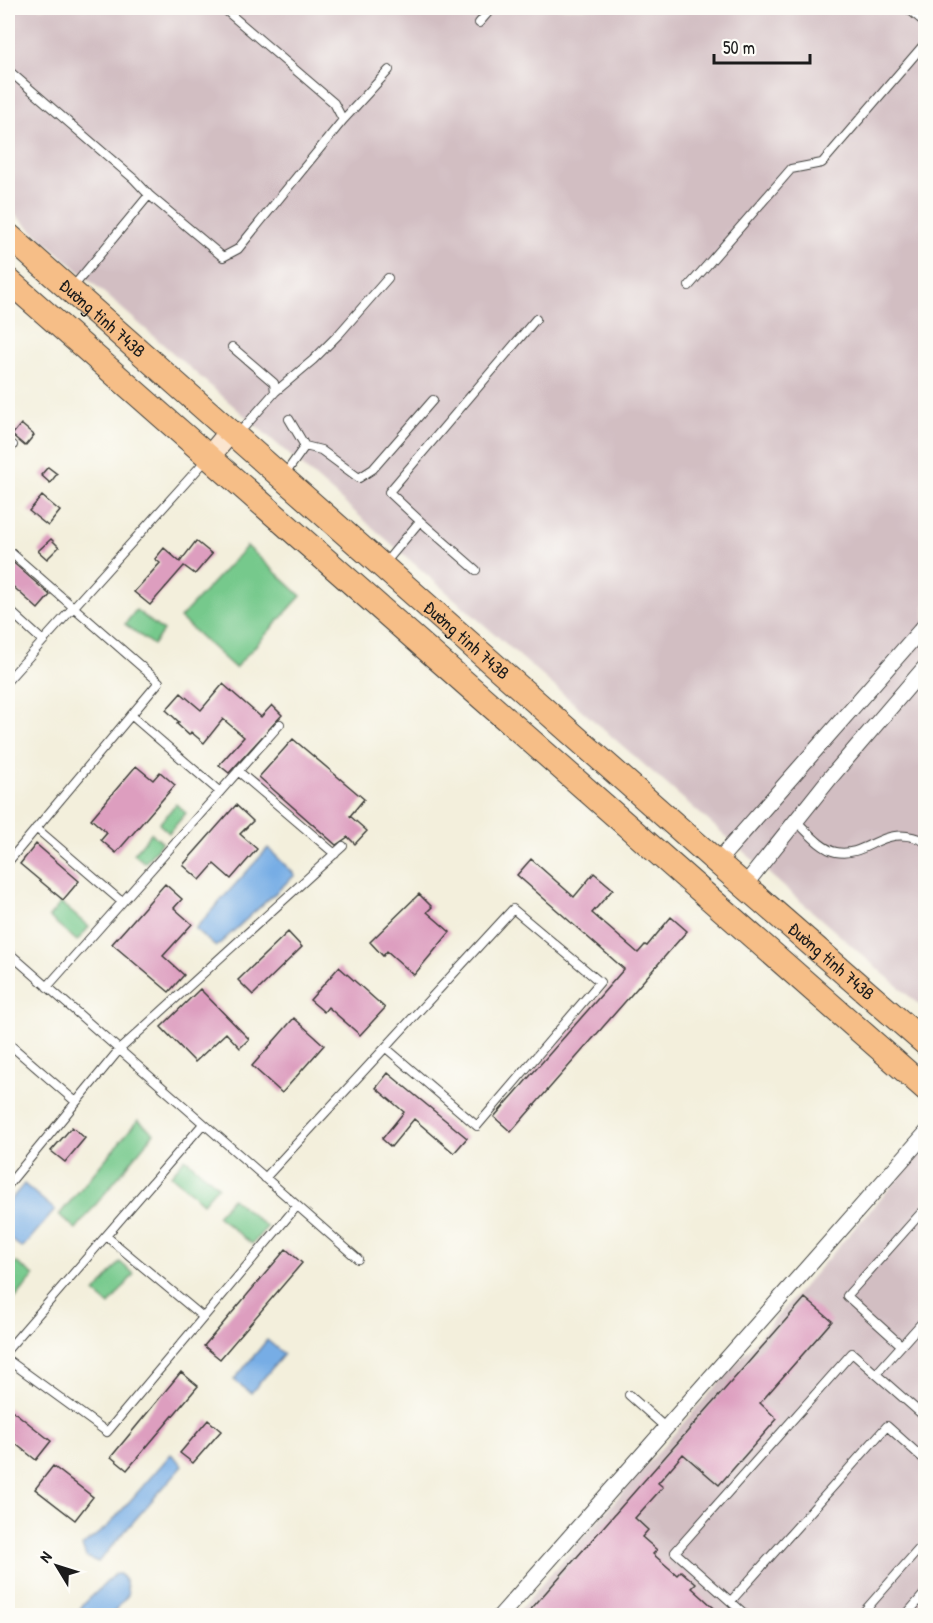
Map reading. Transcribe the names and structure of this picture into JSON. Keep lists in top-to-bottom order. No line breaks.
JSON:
{"streets":{"main road":["Đường tỉnh 743B"]},"scale_bar":"50 m","north":"top left"}
